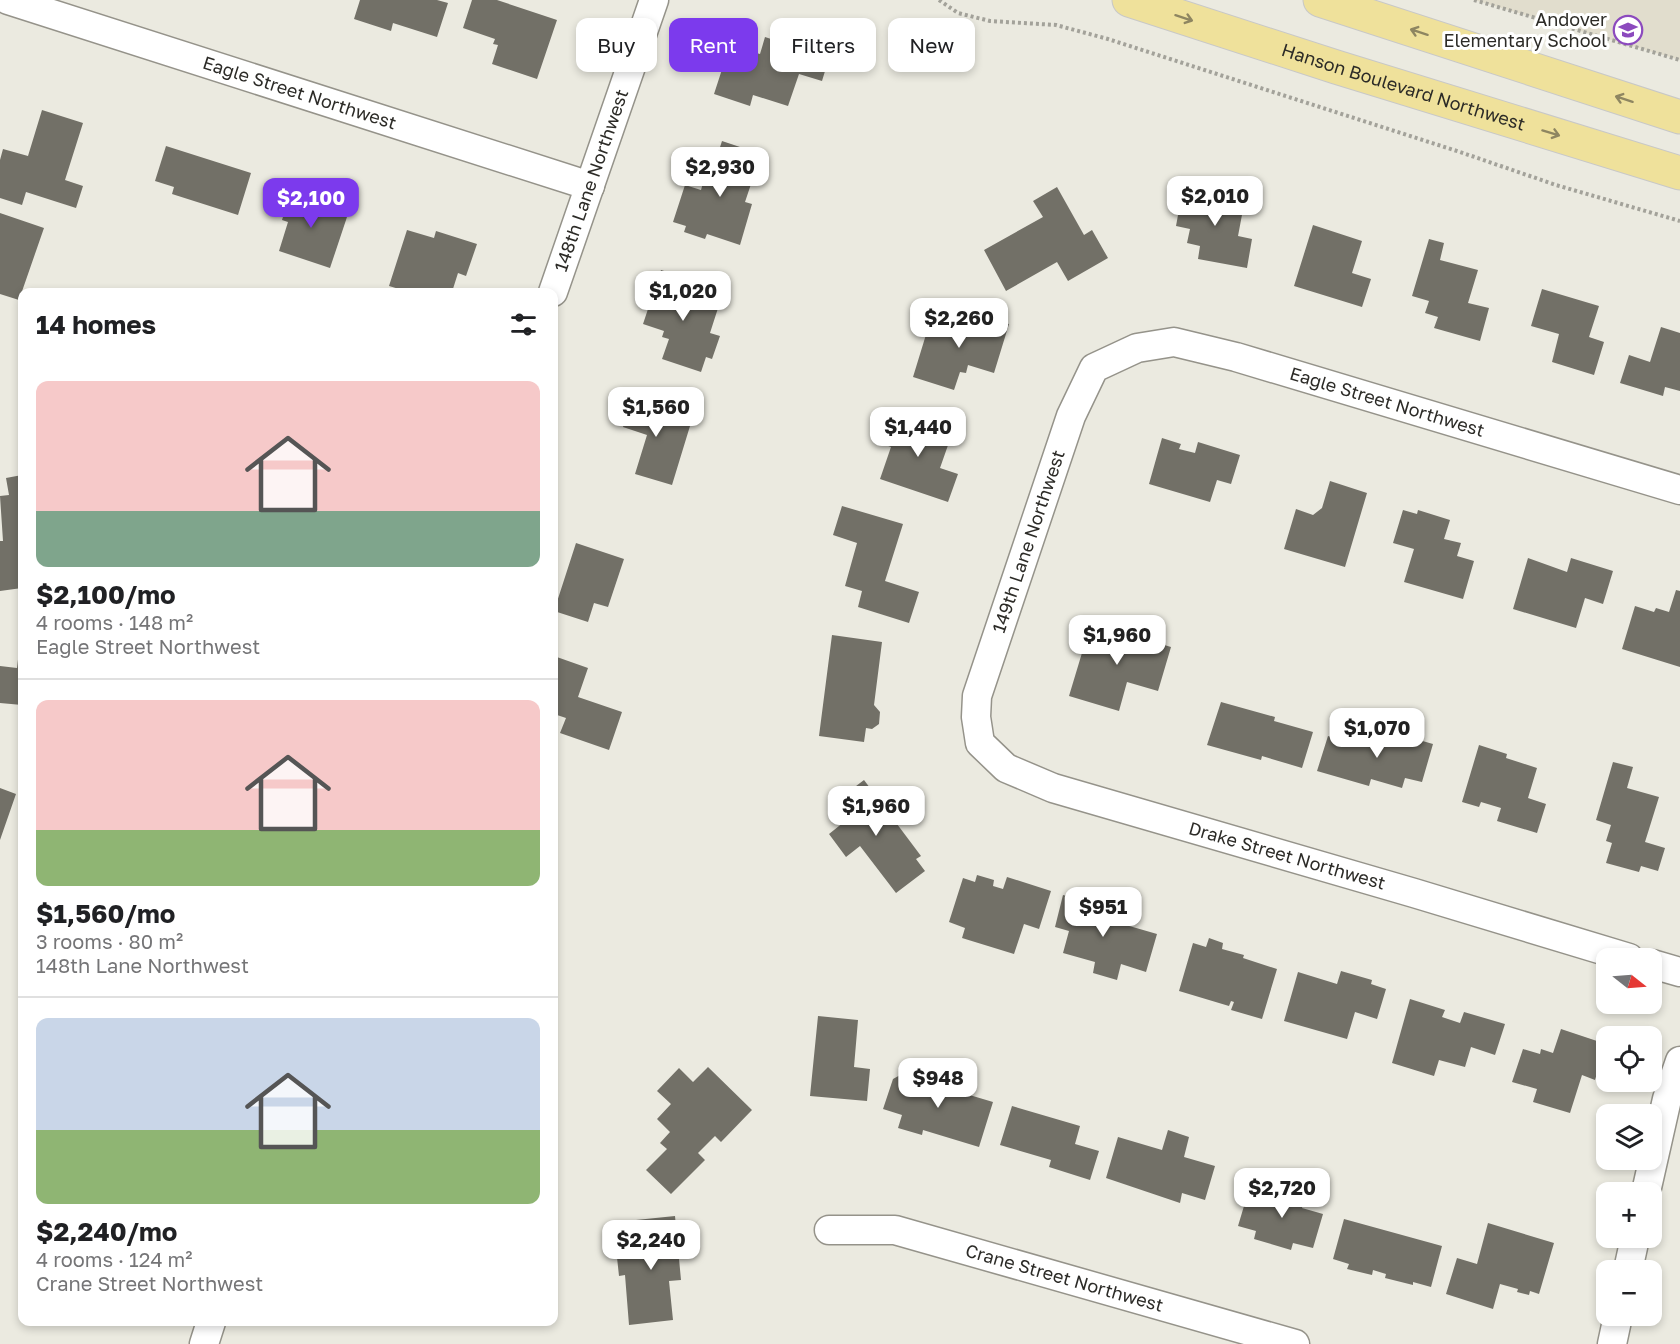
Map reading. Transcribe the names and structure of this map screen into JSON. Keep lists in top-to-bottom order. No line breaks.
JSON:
{"streets":{"main road":["Hanson Boulevard Northwest"],"street":["Eagle Street Northwest","148th Lane Northwest","149th Lane Northwest","Drake Street Northwest","Crane Street Northwest"]},"crossings":[["Eagle Street Northwest","148th Lane Northwest"],["Eagle Street Northwest","149th Lane Northwest"],["149th Lane Northwest","Drake Street Northwest"]],"places":{"school or university":["Andover Elementary School"]},"north":"right","page":{"chip":["Buy","Rent","Filters","New"],"price":["$2,930","$2,010","$2,100","$1,020","$2,260","$1,560","$1,440","$1,960","$1,070","$1,960","$951","$948","$2,720","$2,240"],"heading":"14 homes","list":[{"name":"$2,100/mo","note":"4 rooms · 148 m² · Eagle Street Northwest"},{"name":"$1,560/mo","note":"3 rooms · 80 m² · 148th Lane Northwest"},{"name":"$2,240/mo","note":"4 rooms · 124 m² · Crane Street Northwest"}],"map_buttons":["+","−"]}}
